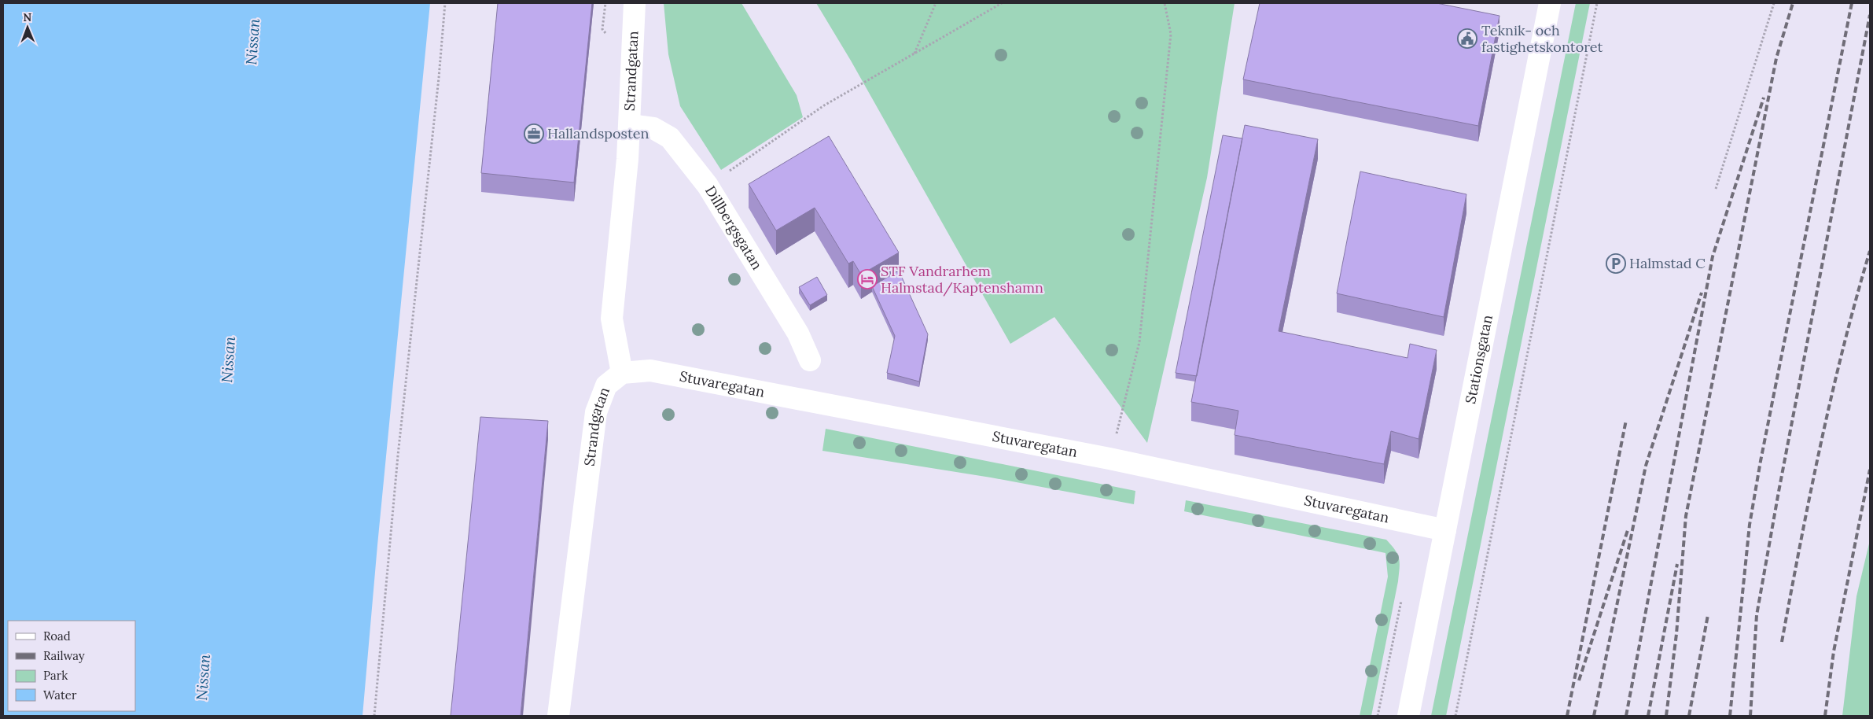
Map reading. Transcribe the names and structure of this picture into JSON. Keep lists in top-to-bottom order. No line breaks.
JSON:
{"streets":{"street":["Strandgatan","Dillbergsgatan","Stationsgatan","Stuvaregatan"]},"crossings":[["Strandgatan","Dillbergsgatan"],["Strandgatan","Stuvaregatan"],["Stationsgatan","Stuvaregatan"]],"water":["Nissan"],"places":{"public building":["Teknik- och fastighetskontoret"],"office":["Hallandsposten"],"parking":["Halmstad C"],"hotel":["STF Vandrarhem Halmstad/Kaptenshamn"]},"legend":["Road","Railway","Park","Water"],"north":"top"}
